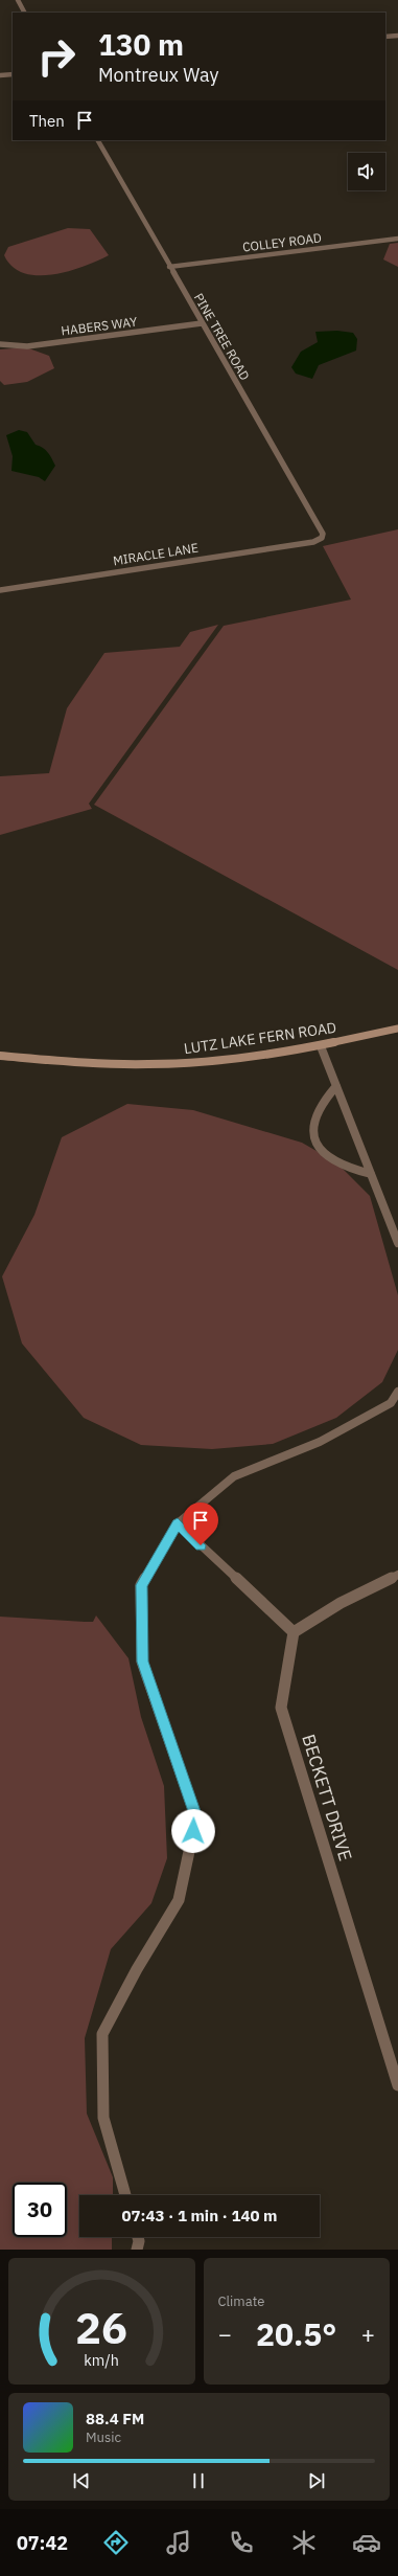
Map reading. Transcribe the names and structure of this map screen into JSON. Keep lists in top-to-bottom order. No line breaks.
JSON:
{"streets":{"main road":["LUTZ LAKE FERN ROAD"],"street":["COLLEY ROAD","HABERS WAY","PINE TREE ROAD","MIRACLE LANE","BECKETT DRIVE"]},"crossings":[["COLLEY ROAD","PINE TREE ROAD"],["HABERS WAY","PINE TREE ROAD"],["PINE TREE ROAD","MIRACLE LANE"]],"page":{"turn":["130 m","Montreux Way"],"then":"Then","limit":"30","trip":"07:43 · 1 min · 140 m","tile":"Climate","heat":["−","20.5°","+"],"song":["88.4 FM","Music"],"tabs":"07:42","gauge":["26","km/h"]}}
